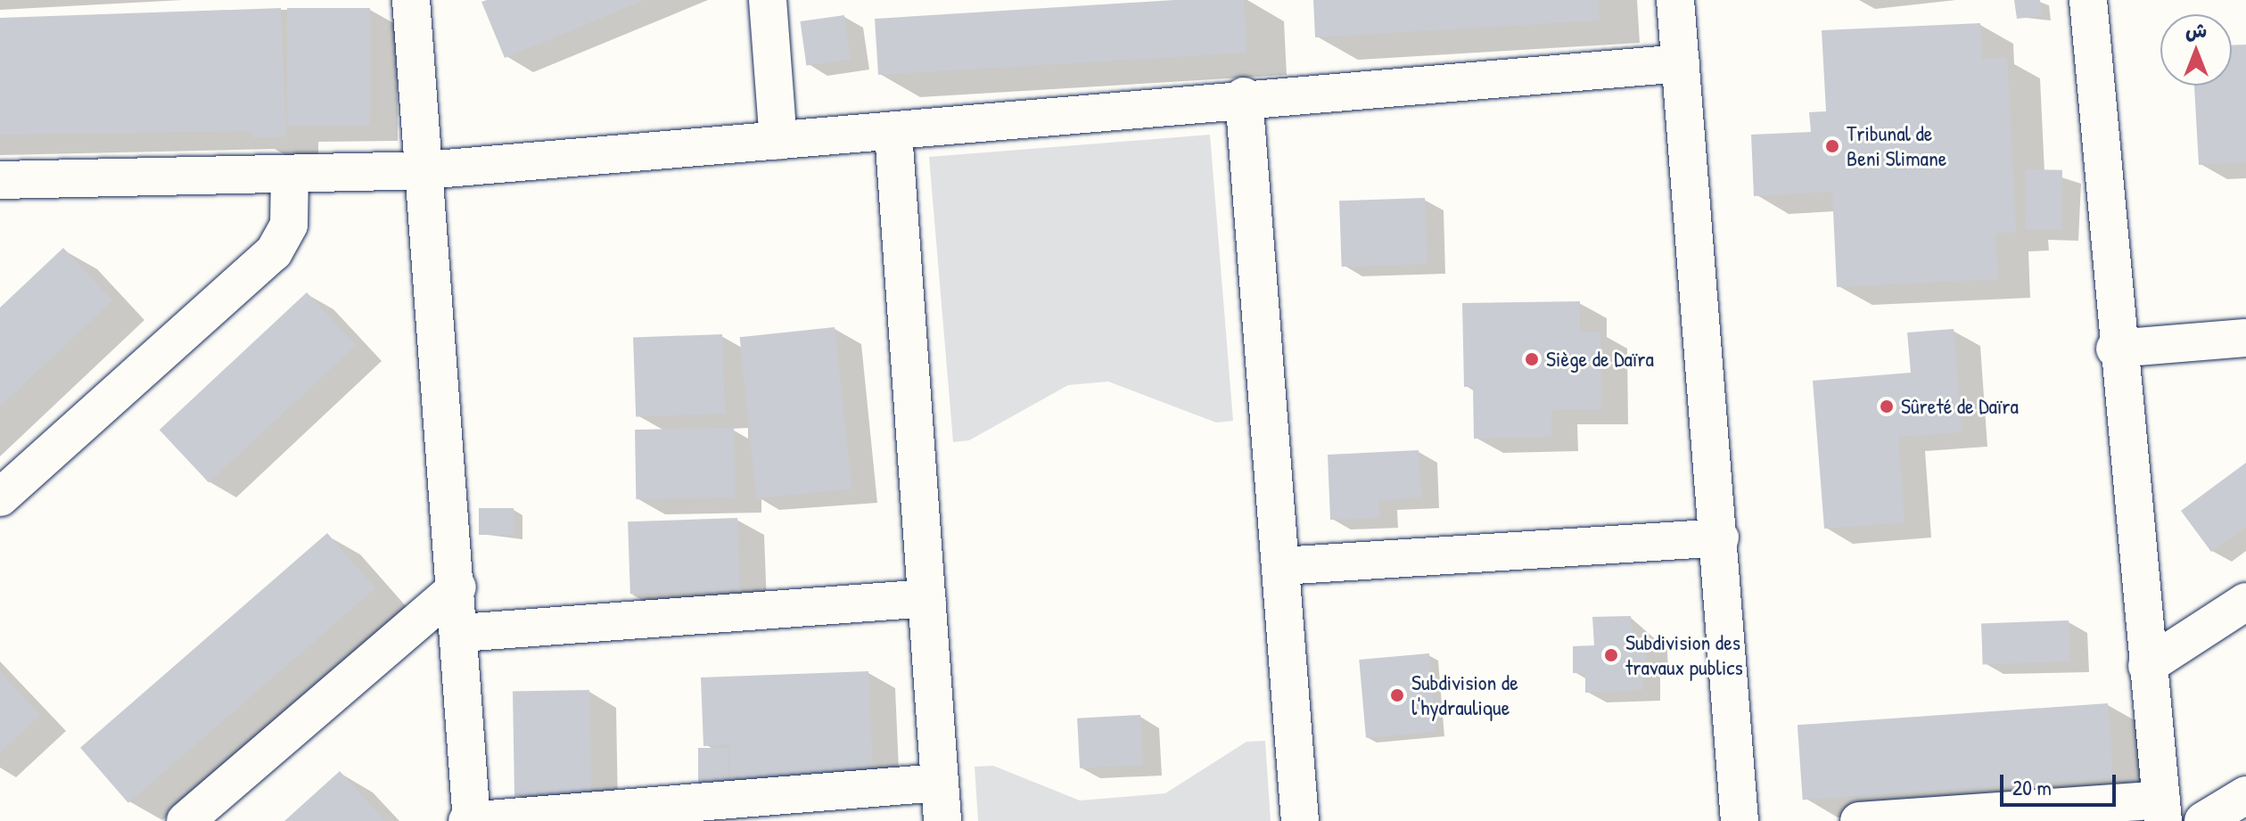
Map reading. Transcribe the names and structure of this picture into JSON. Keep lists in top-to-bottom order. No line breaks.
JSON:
{"places":["Tribunal de Beni Slimane","Siège de Daïra","Sûreté de Daïra","Subdivision des travaux publics","Subdivision de l'hydraulique"],"scale_bar":"20 m","north":"top"}
